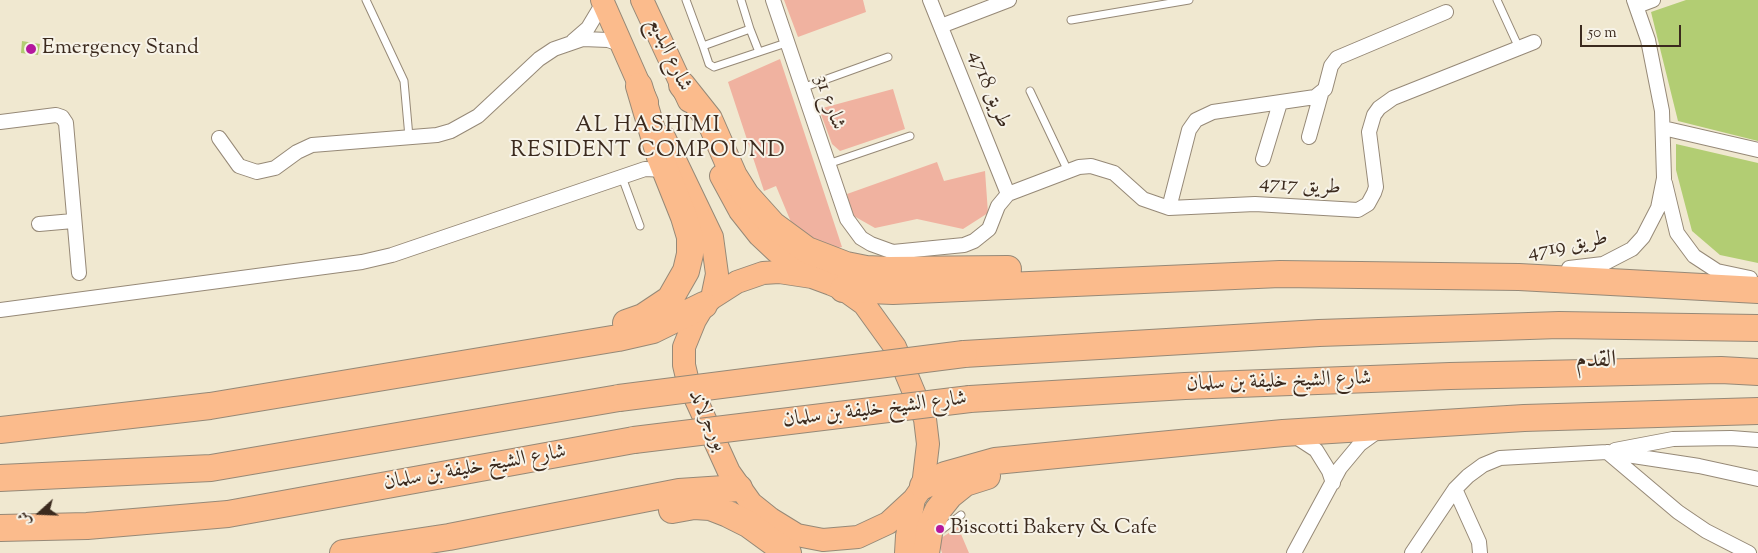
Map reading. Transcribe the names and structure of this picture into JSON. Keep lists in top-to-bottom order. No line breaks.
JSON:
{"streets":{"highway":["شارع الشيخ خليفة بن سلمان"],"main road":["شارع البديع","بورجرلاند"],"street":["طريق 4718","شارع 31","طريق 4717","طريق 4719"]},"crossings":[["شارع البديع","بورجرلاند"],["طريق 4718","شارع 31"],["طريق 4718","طريق 4717"],["شارع 31","طريق 4717"]],"districts":["AL HASHIMI RESIDENT COMPOUND","القدم"],"places":["Emergency Stand","Biscotti Bakery & Cafe"],"scale_bar":"50 m","north":"left"}
